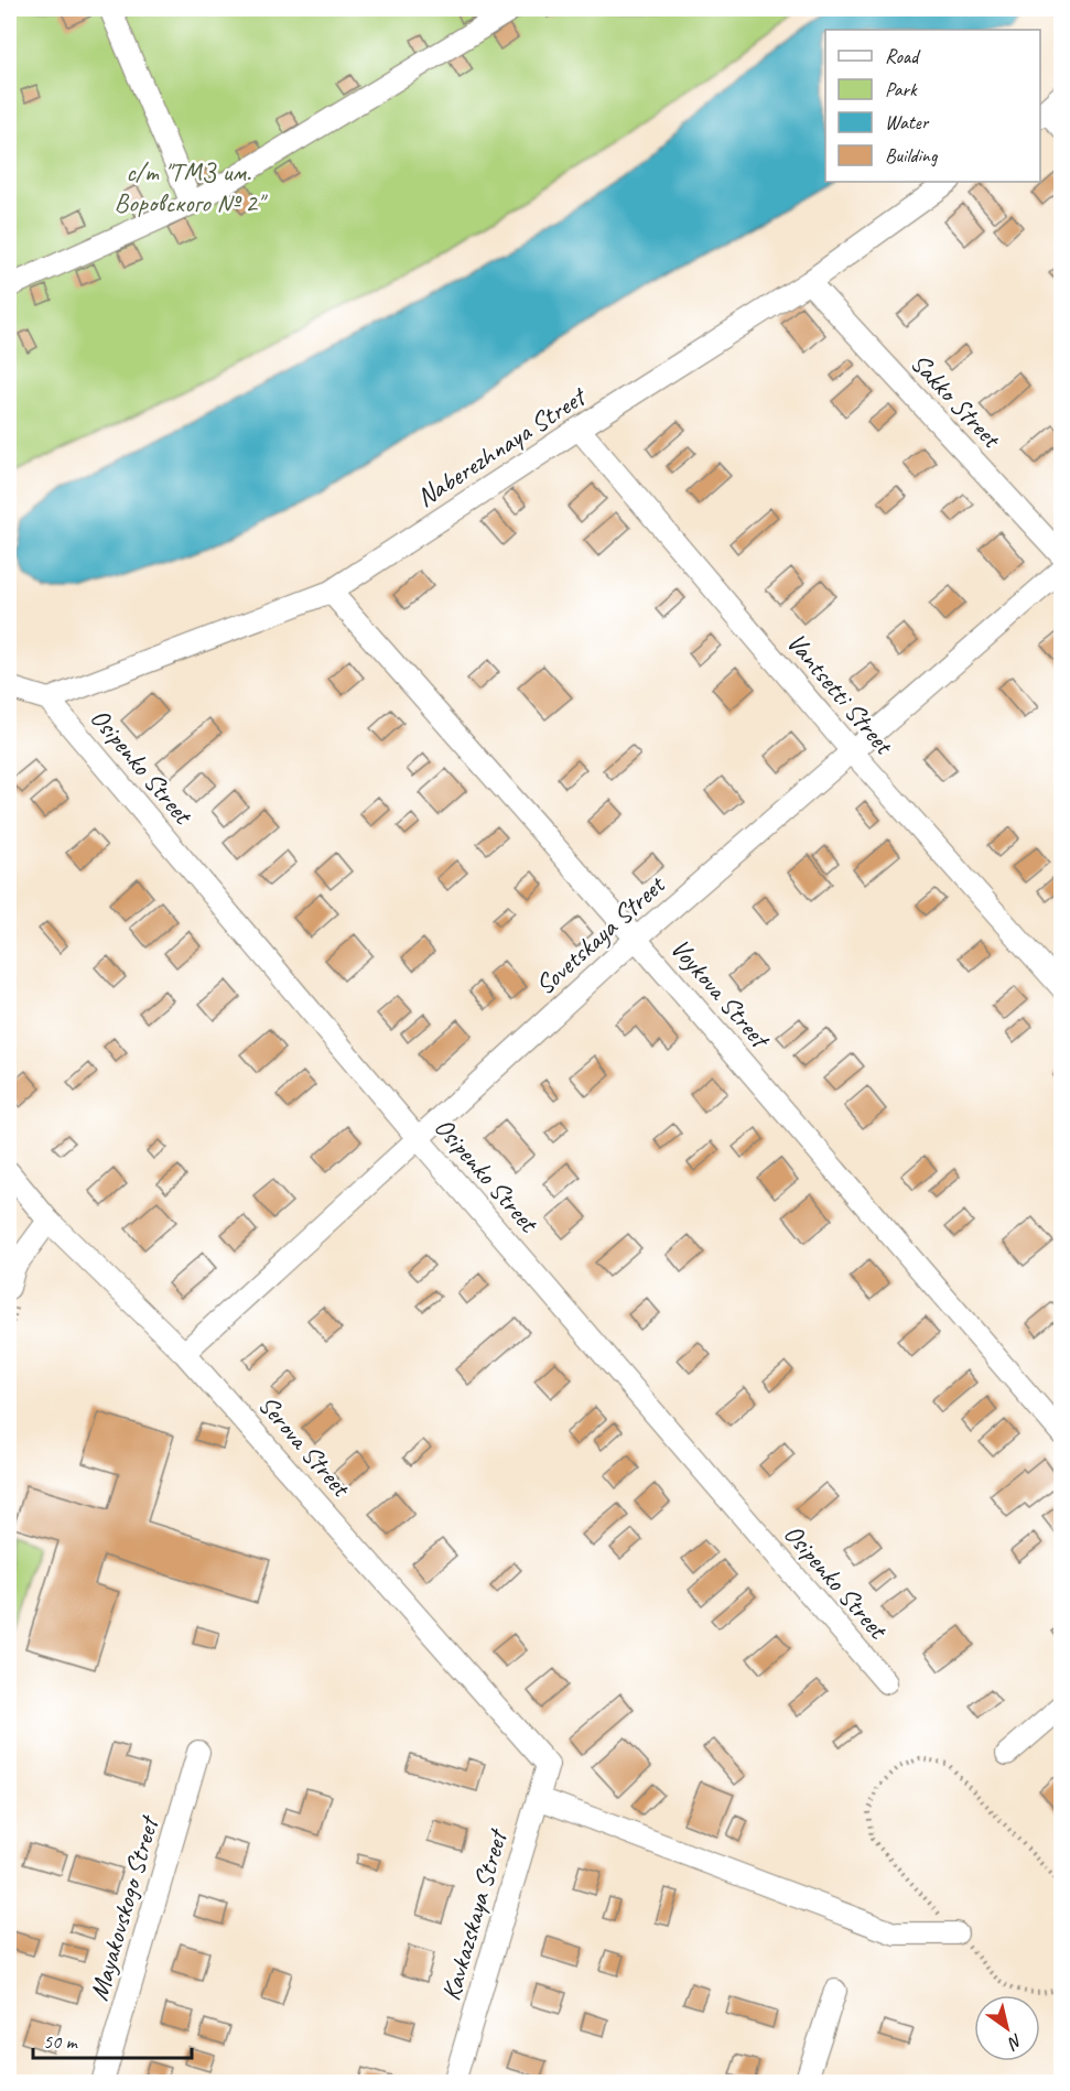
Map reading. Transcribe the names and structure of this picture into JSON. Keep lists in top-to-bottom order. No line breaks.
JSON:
{"streets":{"street":["Sakko Street","Naberezhnaya Street","Vantsetti Street","Osipenko Street","Sovetskaya Street","Voykova Street","Serova Street","Mayakovskogo Street","Kavkazskaya Street"]},"crossings":[["Sakko Street","Naberezhnaya Street"],["Naberezhnaya Street","Vantsetti Street"],["Naberezhnaya Street","Osipenko Street"],["Naberezhnaya Street","Voykova Street"],["Vantsetti Street","Sovetskaya Street"],["Osipenko Street","Sovetskaya Street"],["Sovetskaya Street","Voykova Street"],["Sovetskaya Street","Serova Street"],["Serova Street","Kavkazskaya Street"]],"parks":["с/т \"ТМЗ им. Воровского № 2\""],"legend":["Road","Park","Water","Building"],"scale_bar":"50 m","north":"bottom right"}
